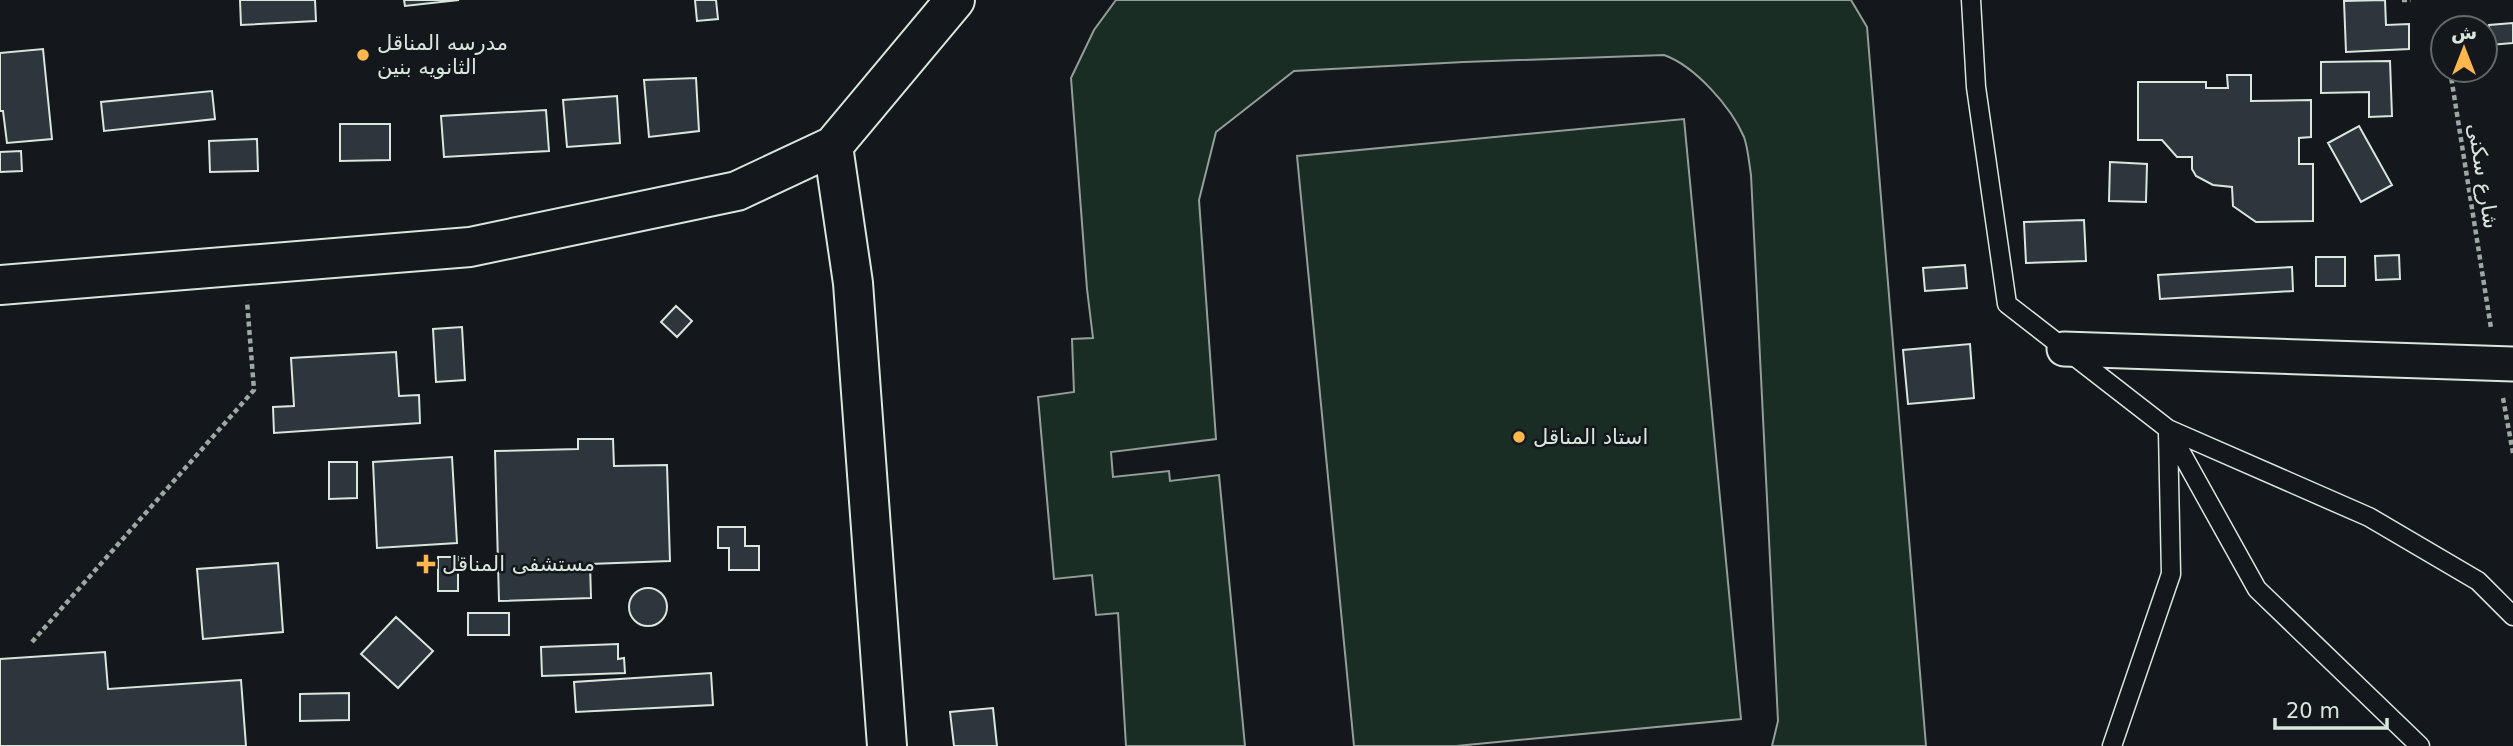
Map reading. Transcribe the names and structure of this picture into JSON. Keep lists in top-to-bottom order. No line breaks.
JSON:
{"streets":{"path":["شارع سكنى"]},"places":{"other":["مدرسه المناقل الثانويه بنين","استاد المناقل"],"health":["مستشفى المناقل"]},"scale_bar":"20 m","north":"top"}
